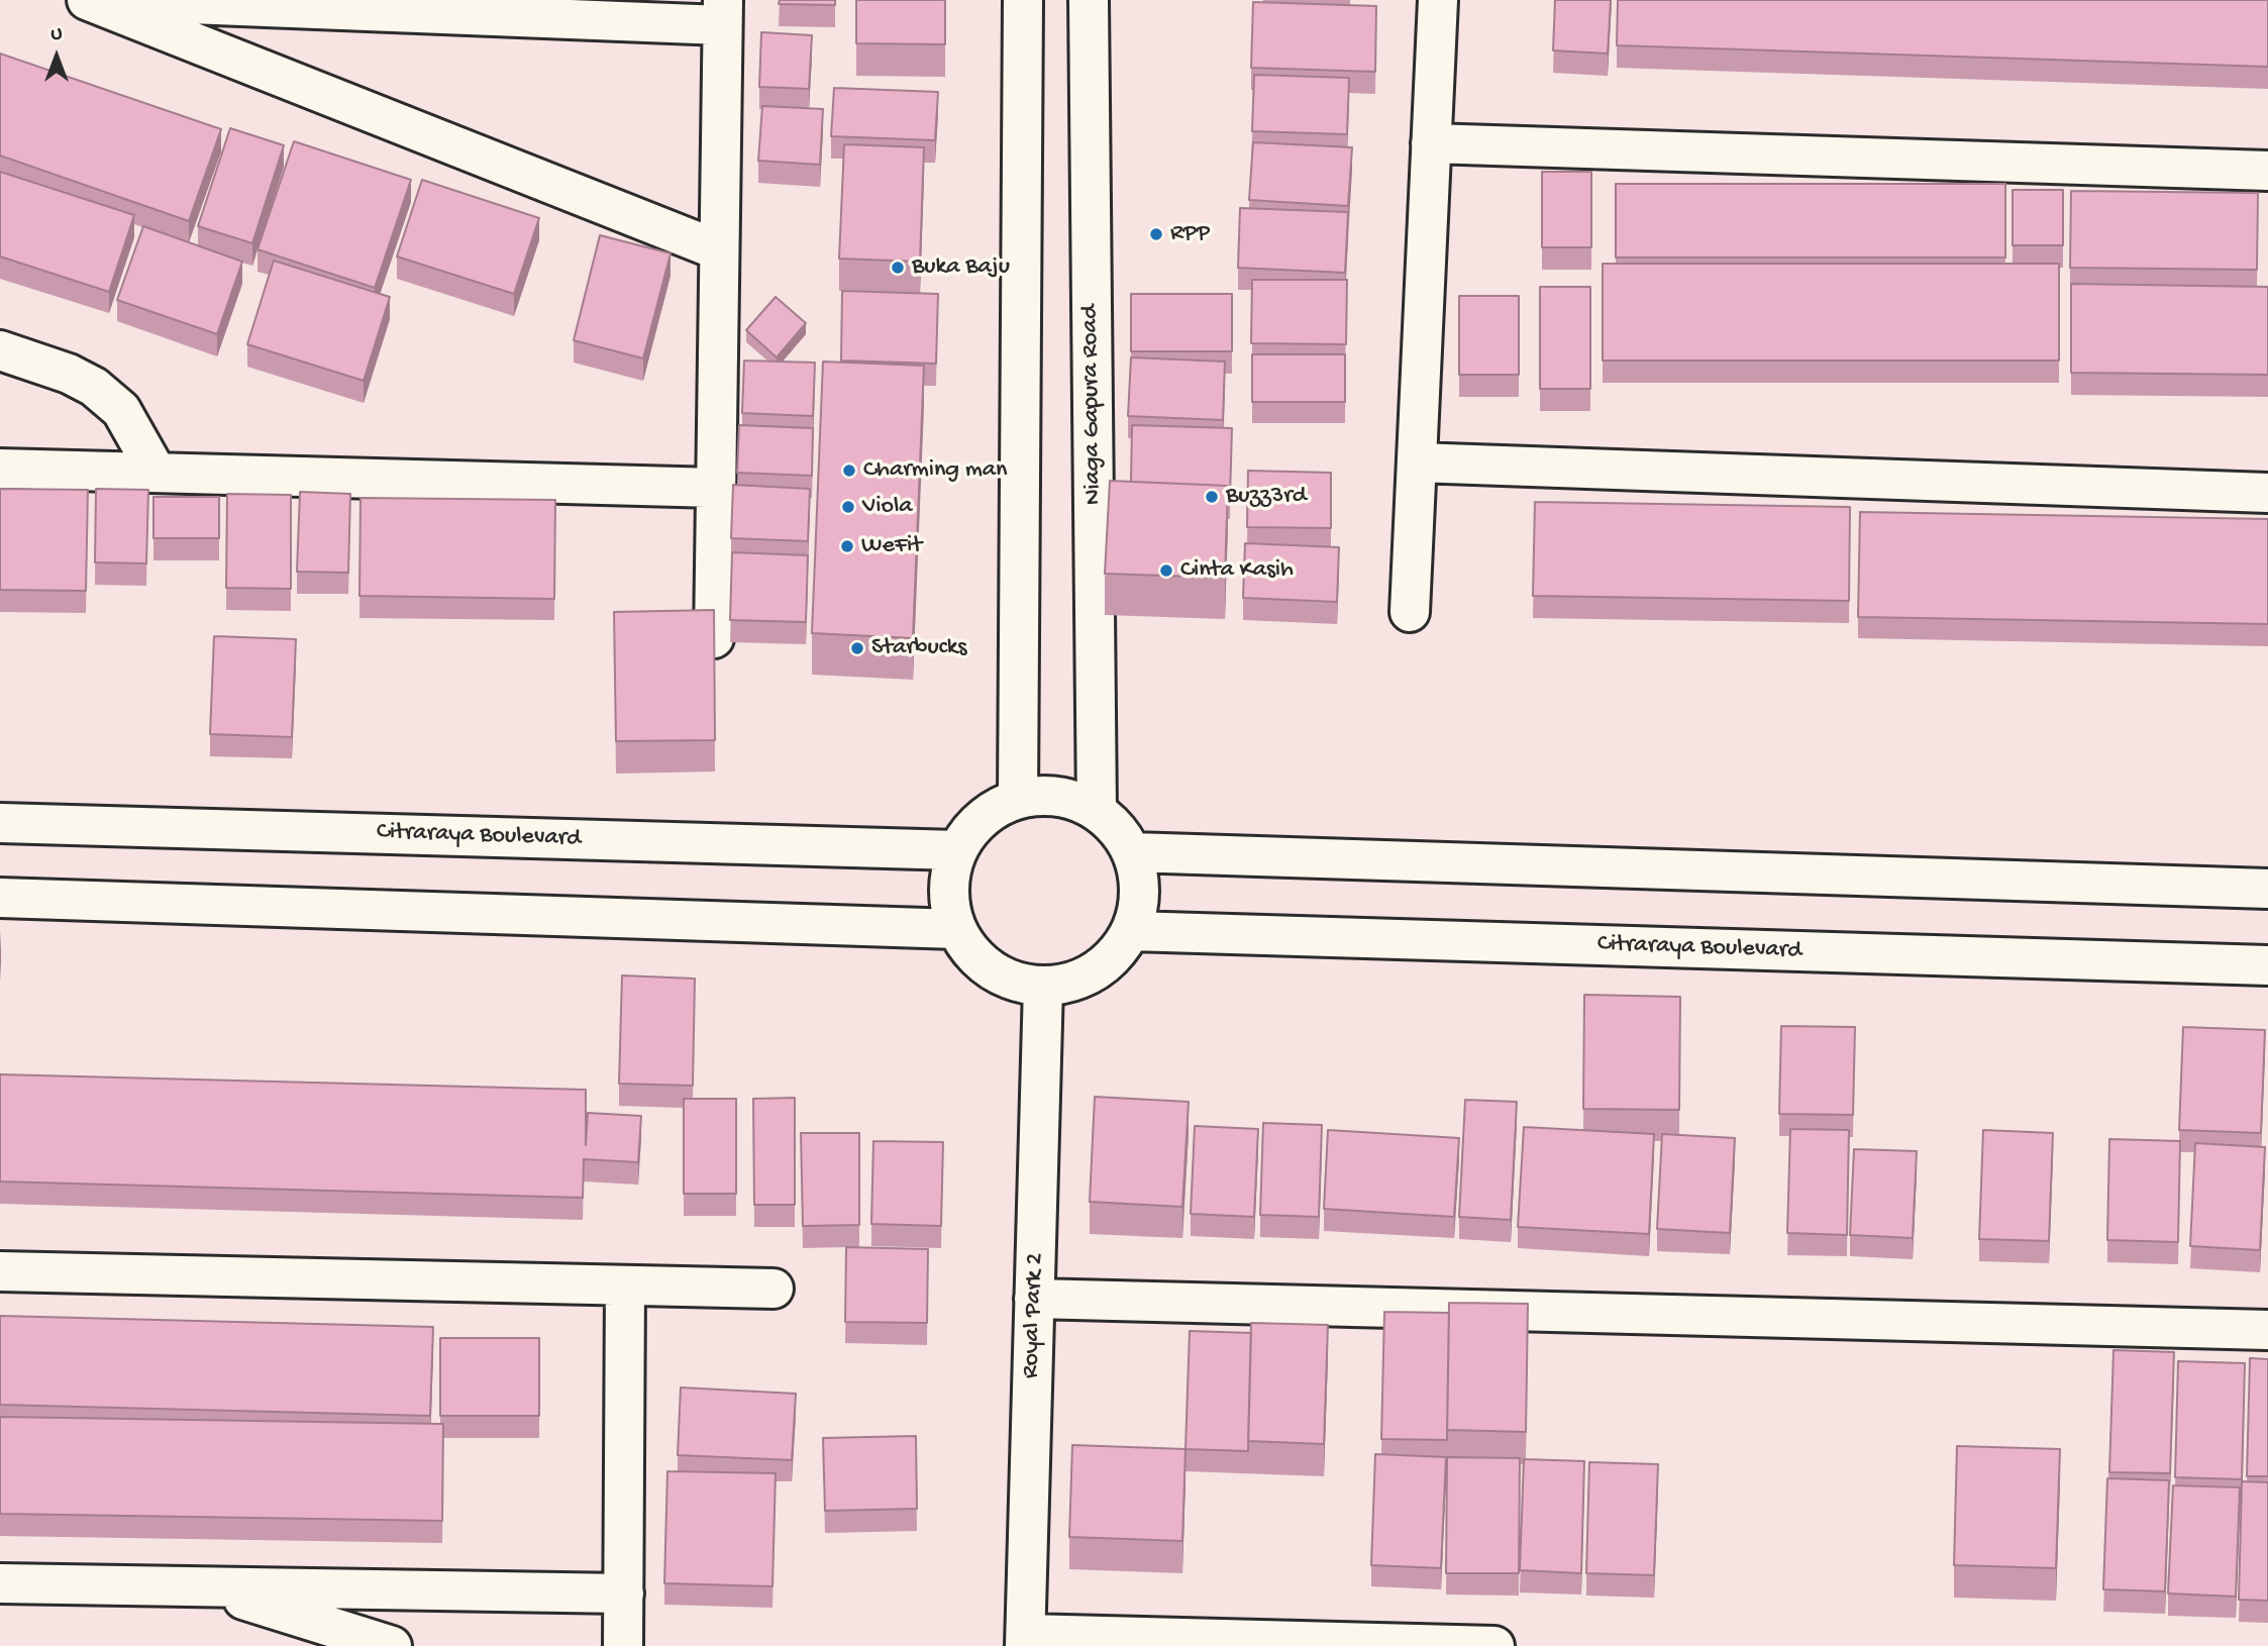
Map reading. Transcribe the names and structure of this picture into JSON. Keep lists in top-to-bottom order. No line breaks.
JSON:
{"streets":{"street":["Niaga Gapura Road","Citraraya Boulevard","Royal Park 2"]},"crossings":[["Niaga Gapura Road","Citraraya Boulevard"],["Niaga Gapura Road","Royal Park 2"],["Citraraya Boulevard","Royal Park 2"]],"places":["RPP","Buka Baju","Charming man","Buzz3rd","Viola","WeFit","Cinta Kasih","Starbucks"],"north":"top"}
